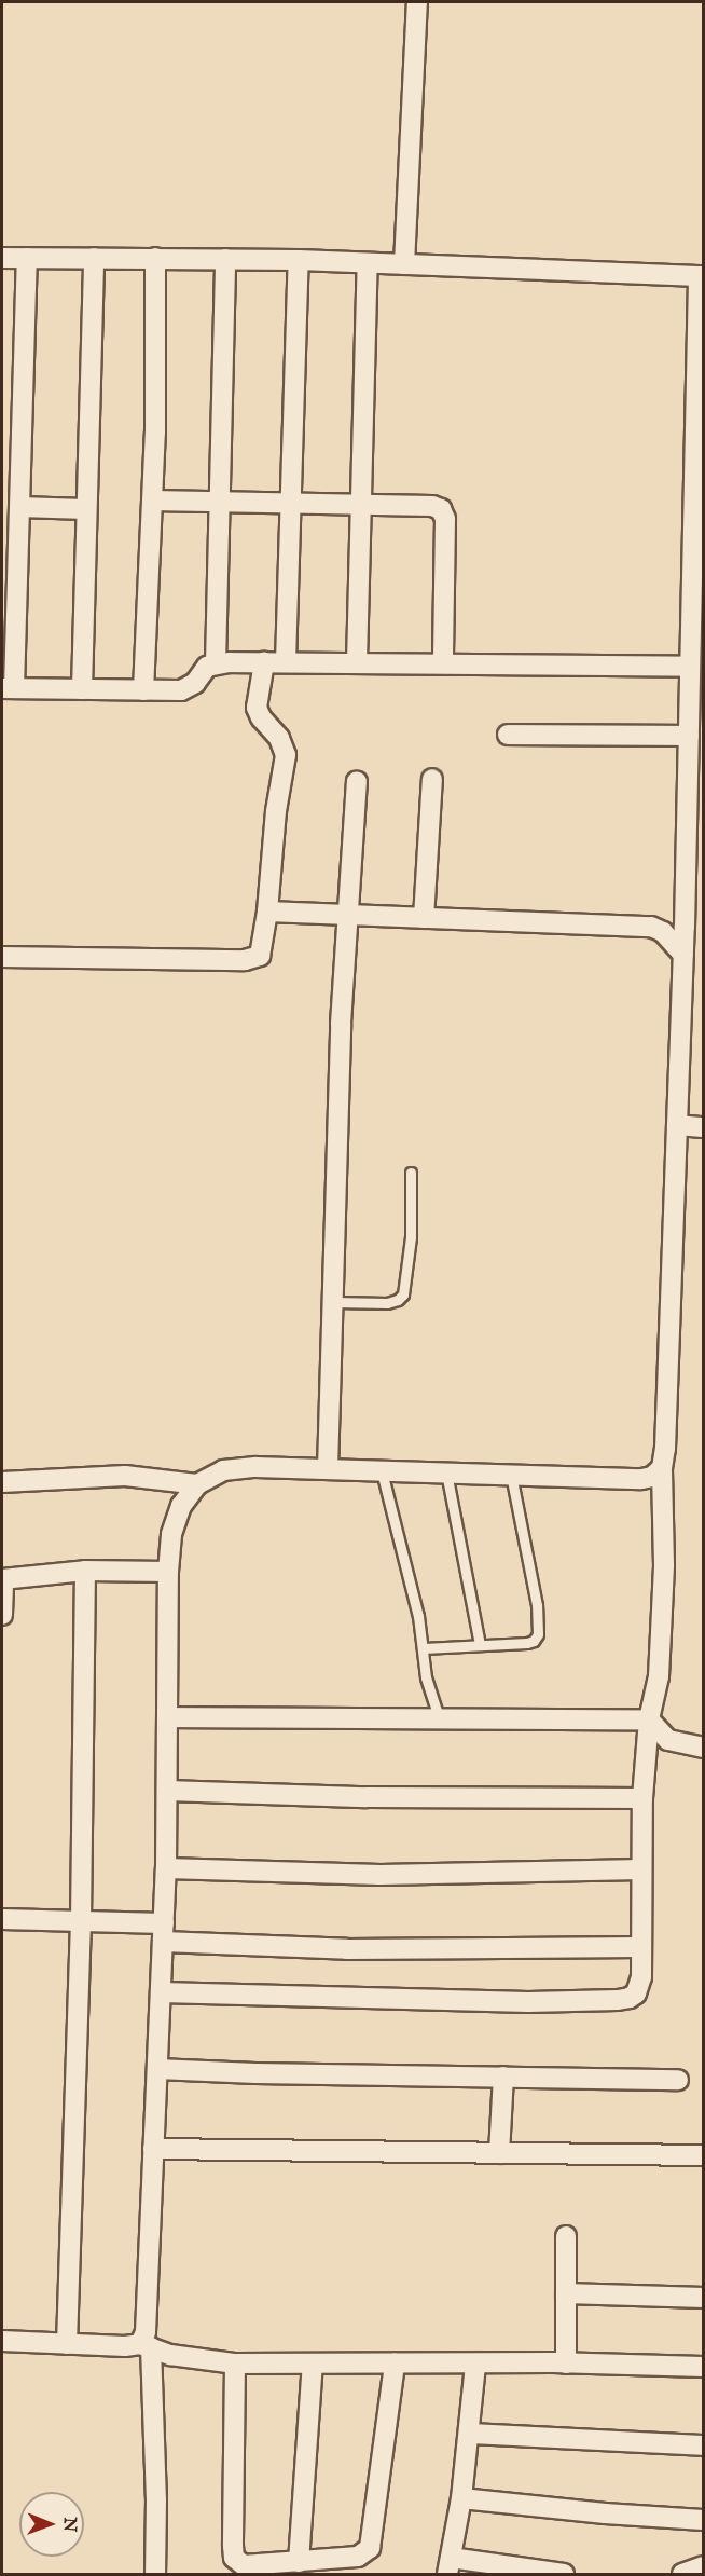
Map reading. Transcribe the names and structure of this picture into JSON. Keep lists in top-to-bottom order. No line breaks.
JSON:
{"north":"right"}
